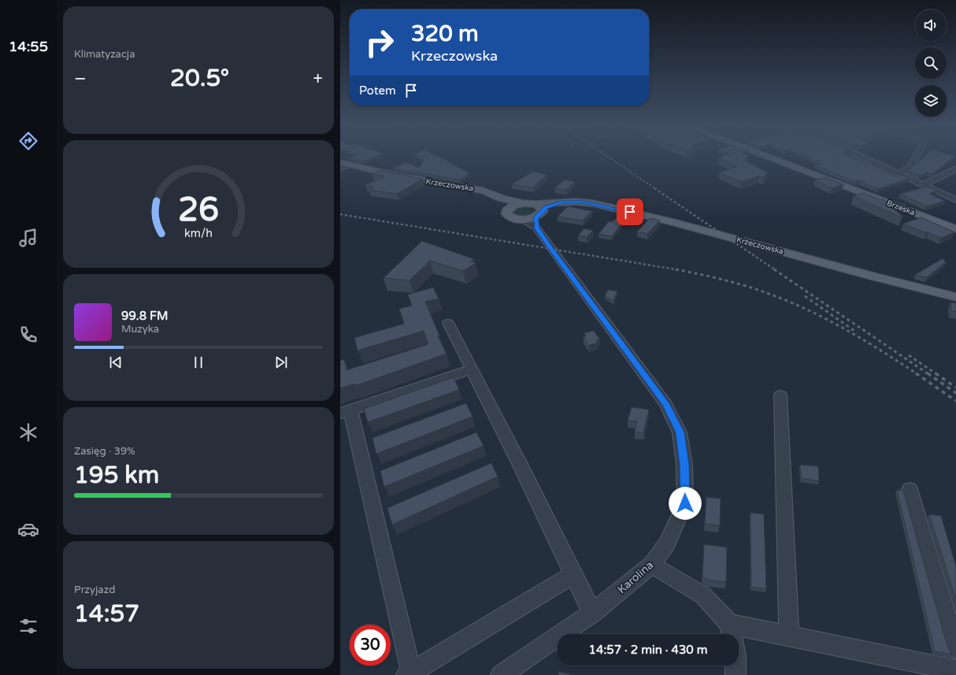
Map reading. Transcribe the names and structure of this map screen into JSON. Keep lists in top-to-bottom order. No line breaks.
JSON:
{"streets":{"main road":["Krzeczowska","Brzeska"],"street":["Karolina"]},"crossings":[["Krzeczowska","Karolina"]],"page":{"tabs":"14:55","tile":["Klimatyzacja",["Zasięg · 39%","195 km"],["Przyjazd","14:57"]],"turn":["320 m","Krzeczowska"],"heat":["−","20.5°","+"],"then":"Potem","song":["99.8 FM","Muzyka"],"limit":"30","trip":"14:57 · 2 min · 430 m","gauge":["26","km/h"]}}
